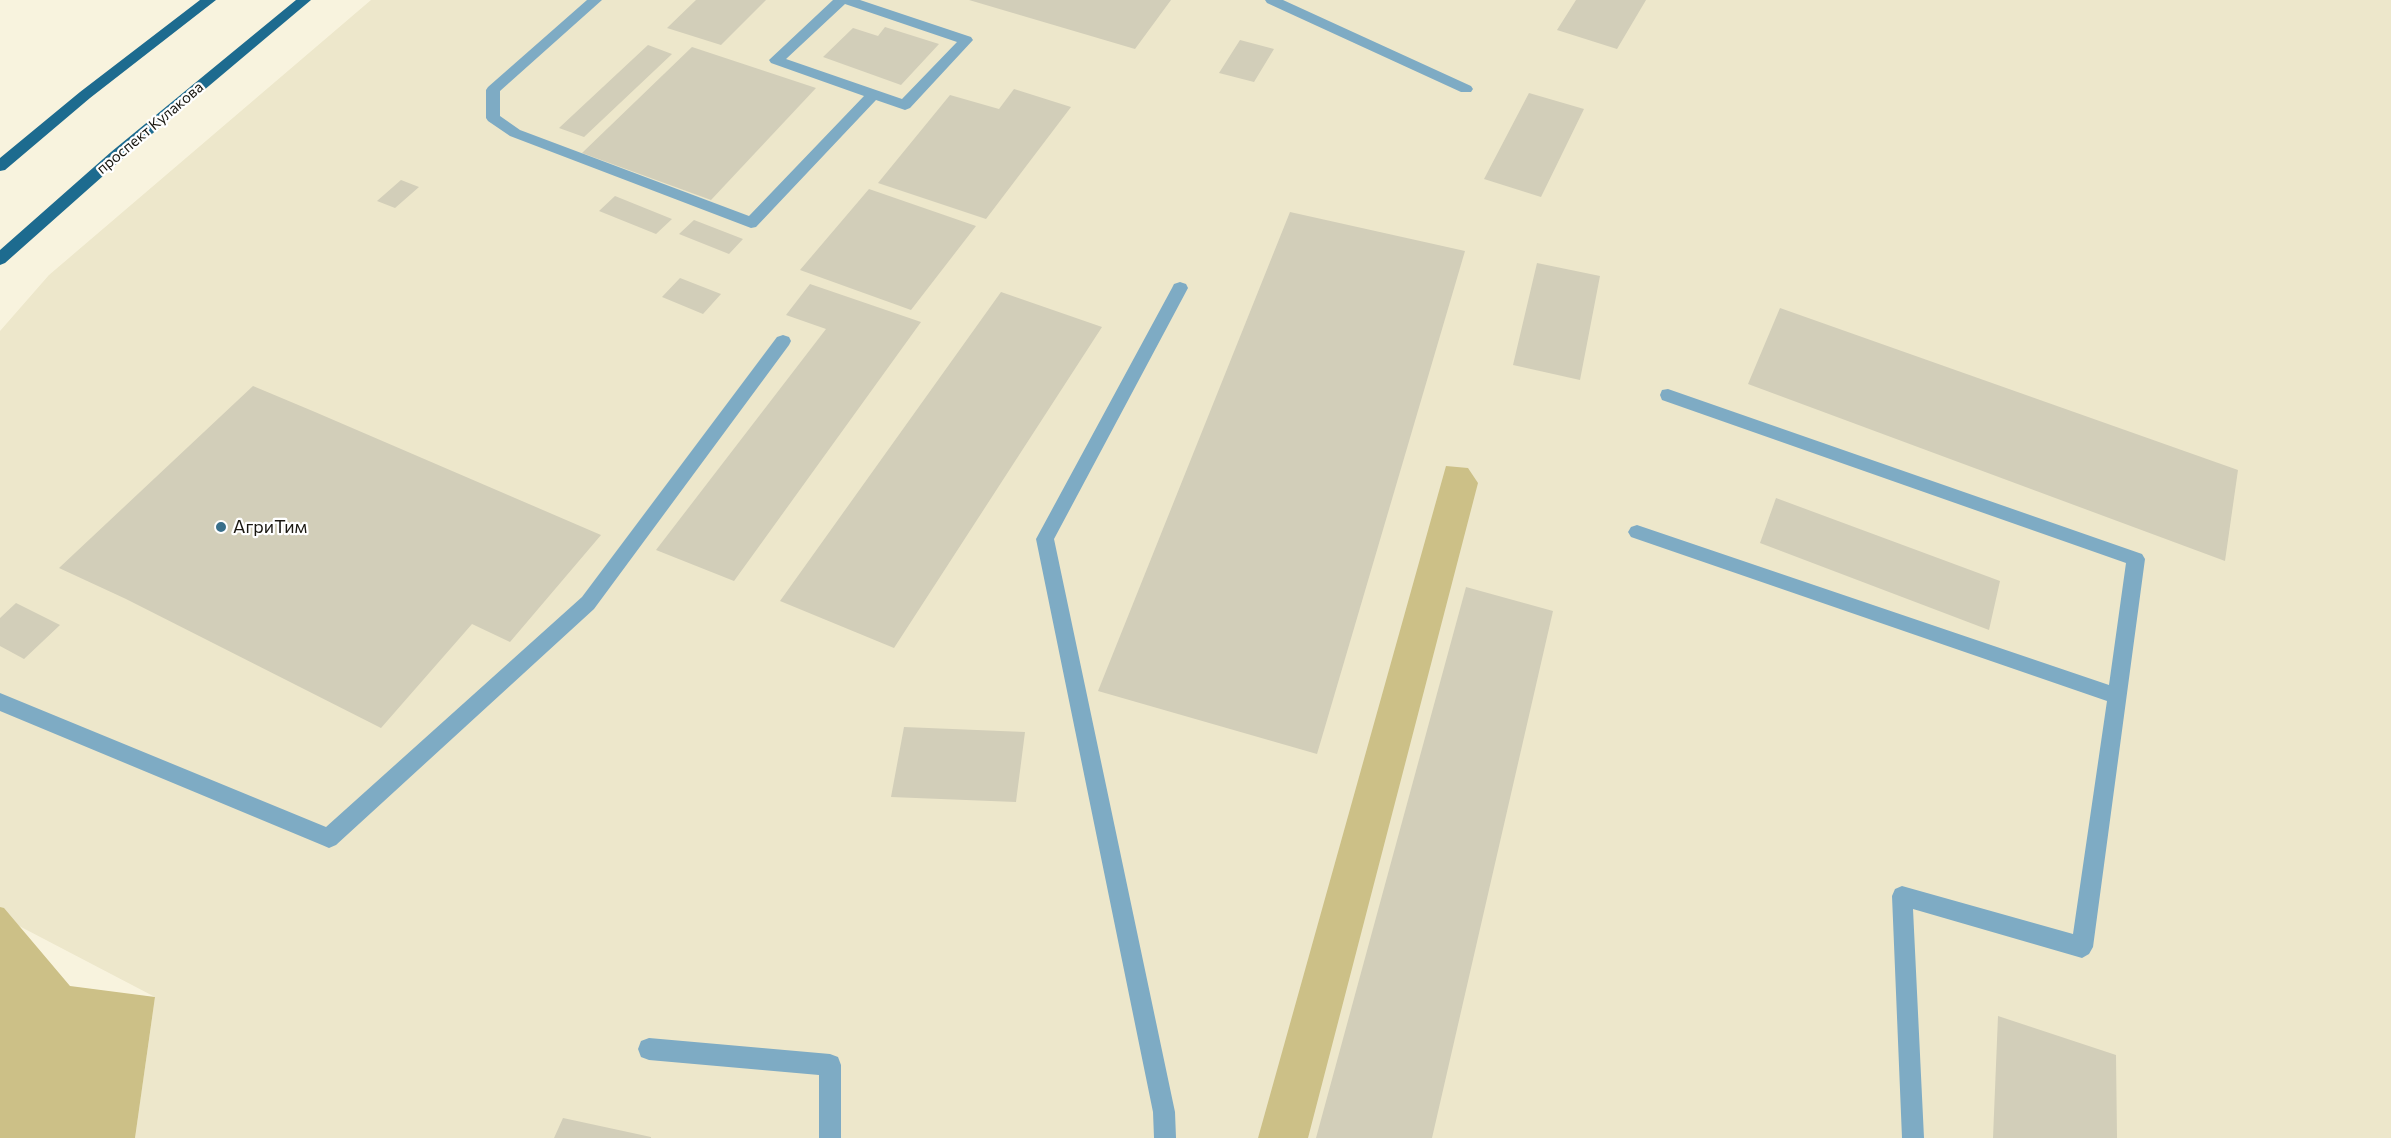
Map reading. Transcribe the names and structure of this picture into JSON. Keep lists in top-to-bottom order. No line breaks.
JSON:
{"streets":{"main road":["проспект Кулакова"]},"places":["АгриТим"]}
